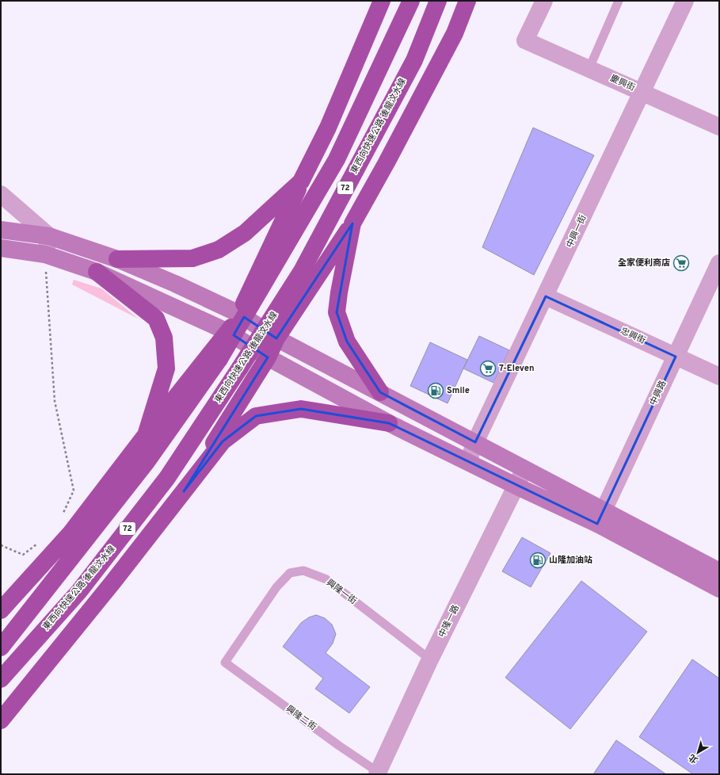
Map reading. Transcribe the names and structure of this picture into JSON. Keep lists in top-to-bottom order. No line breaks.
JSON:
{"streets":{"highway":["東西向快速公路 後龍汶水線","72"],"street":["慶興街","中興一街","忠興街","中興路","中隆一路"],"lane":["興隆一街","興隆二街"]},"crossings":[["慶興街","中興一街"],["中興一街","忠興街"],["忠興街","中興路"],["興隆一街","中隆一路"],["興隆一街","興隆二街"],["中隆一路","興隆二街"]],"places":{"supermarket":["全家便利商店","7-Eleven"],"fuel station":["Smile","山隆加油站"]},"north":"bottom left"}
